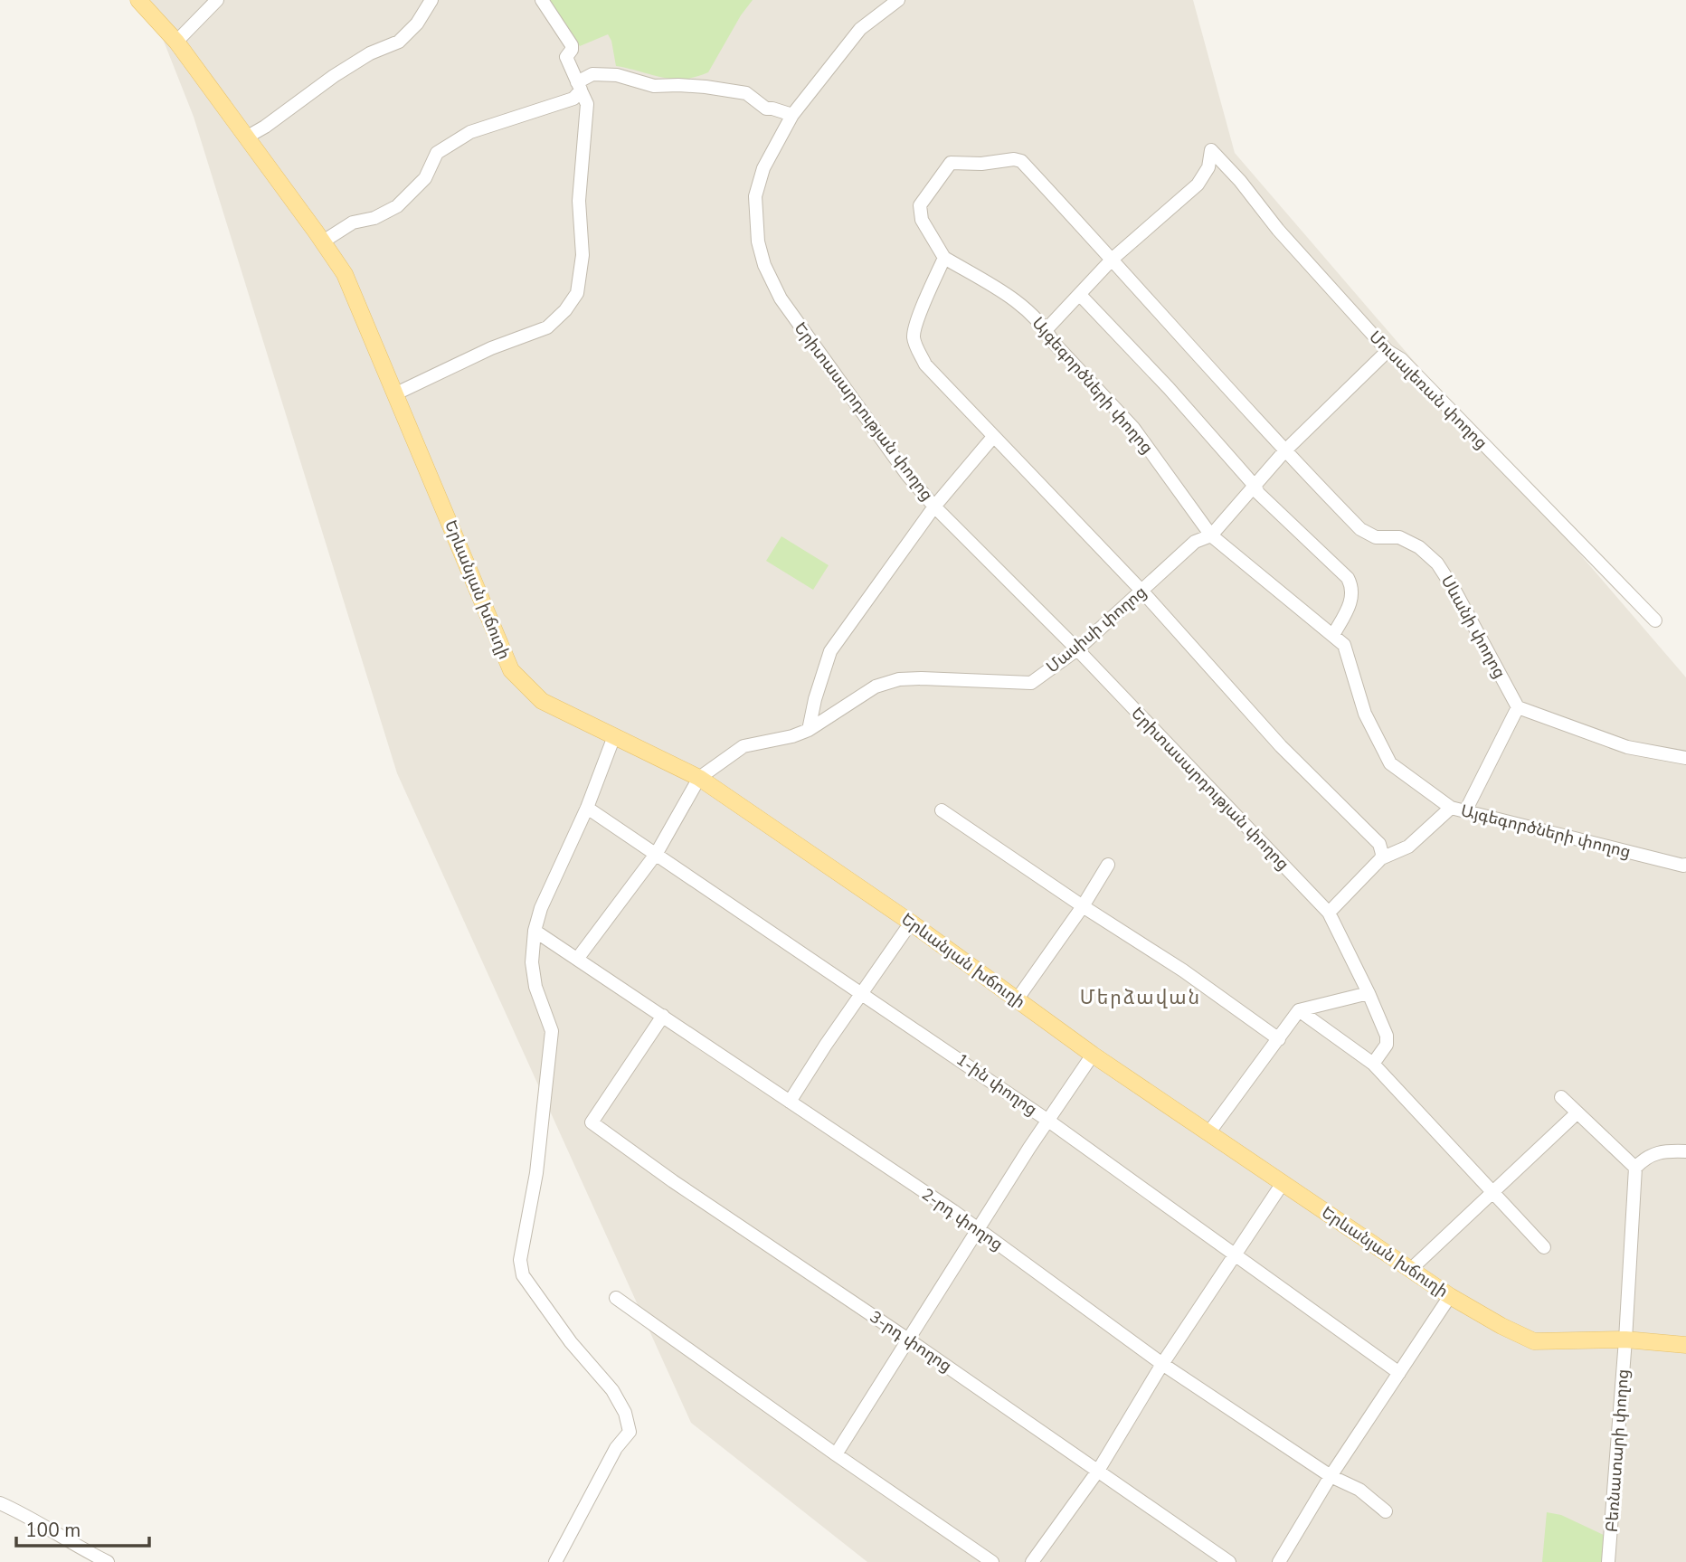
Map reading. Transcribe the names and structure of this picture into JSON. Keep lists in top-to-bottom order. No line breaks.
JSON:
{"streets":{"main road":["Երևանյան խճուղի"],"street":["Այգեգործների փողոց","Մուսալեռան փողոց","Երիտասարդության փողոց","Սևանի փողոց","Մասիսի փողոց","1-ին փողոց","2-րդ փողոց","3-րդ փողոց","Բեռնատարի փողոց"]},"crossings":[["Այգեգործների փողոց","Սևանի փողոց"],["Այգեգործների փողոց","Մասիսի փողոց"],["Մուսալեռան փողոց","Սևանի փողոց"],["Մուսալեռան փողոց","Մասիսի փողոց"],["Երիտասարդության փողոց","Մասիսի փողոց"],["Երևանյան խճուղի","Մասիսի փողոց"],["Երևանյան խճուղի","Բեռնատարի փողոց"],["Սևանի փողոց","Մասիսի փողոց"],["2-րդ փողոց","3-րդ փողոց"]],"districts":["Մերձավան"],"scale_bar":"100 m"}
